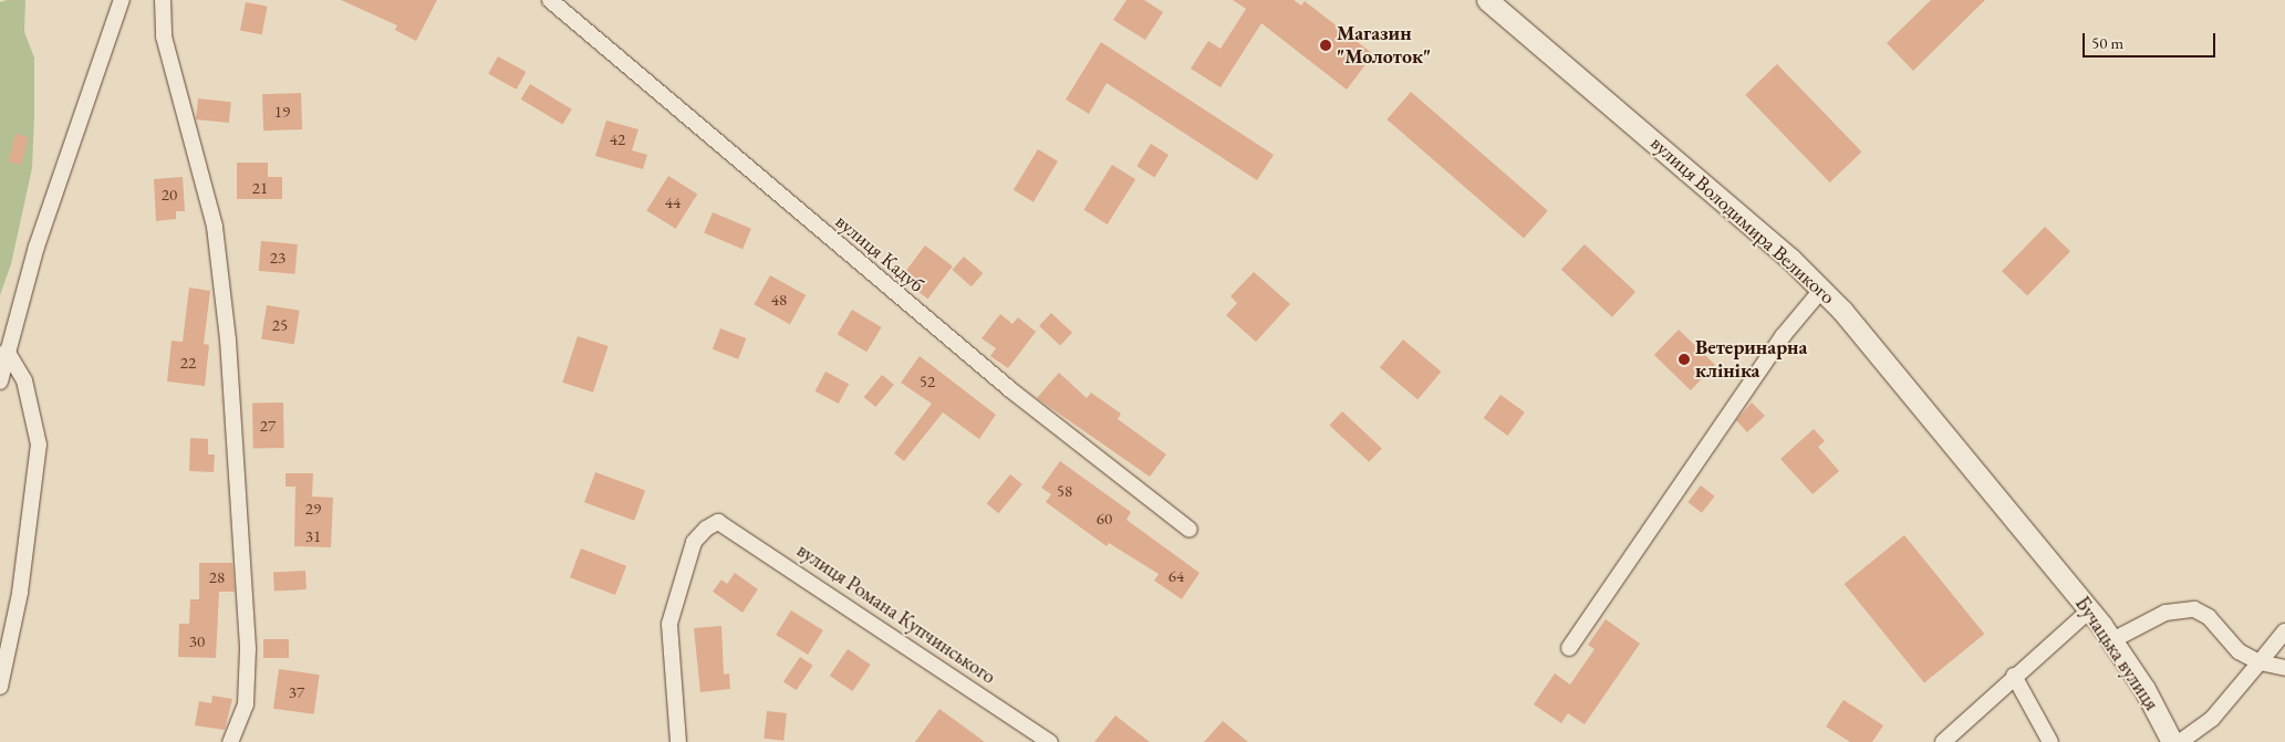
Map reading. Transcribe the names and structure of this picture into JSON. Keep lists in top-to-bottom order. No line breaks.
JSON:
{"streets":{"main road":["вулиця Володимира Великого","Бучацька вулиця"],"street":["вулиця Кадуб","вулиця Романа Купчинського"]},"crossings":[["вулиця Володимира Великого","Бучацька вулиця"]],"places":["Магазин \"Молоток\"","Ветеринарна клініка"],"house_numbers":["19","42","21","20","44","23","48","25","22","52","27","58","29","60","31","64","28","30","37"],"scale_bar":"50 m"}
